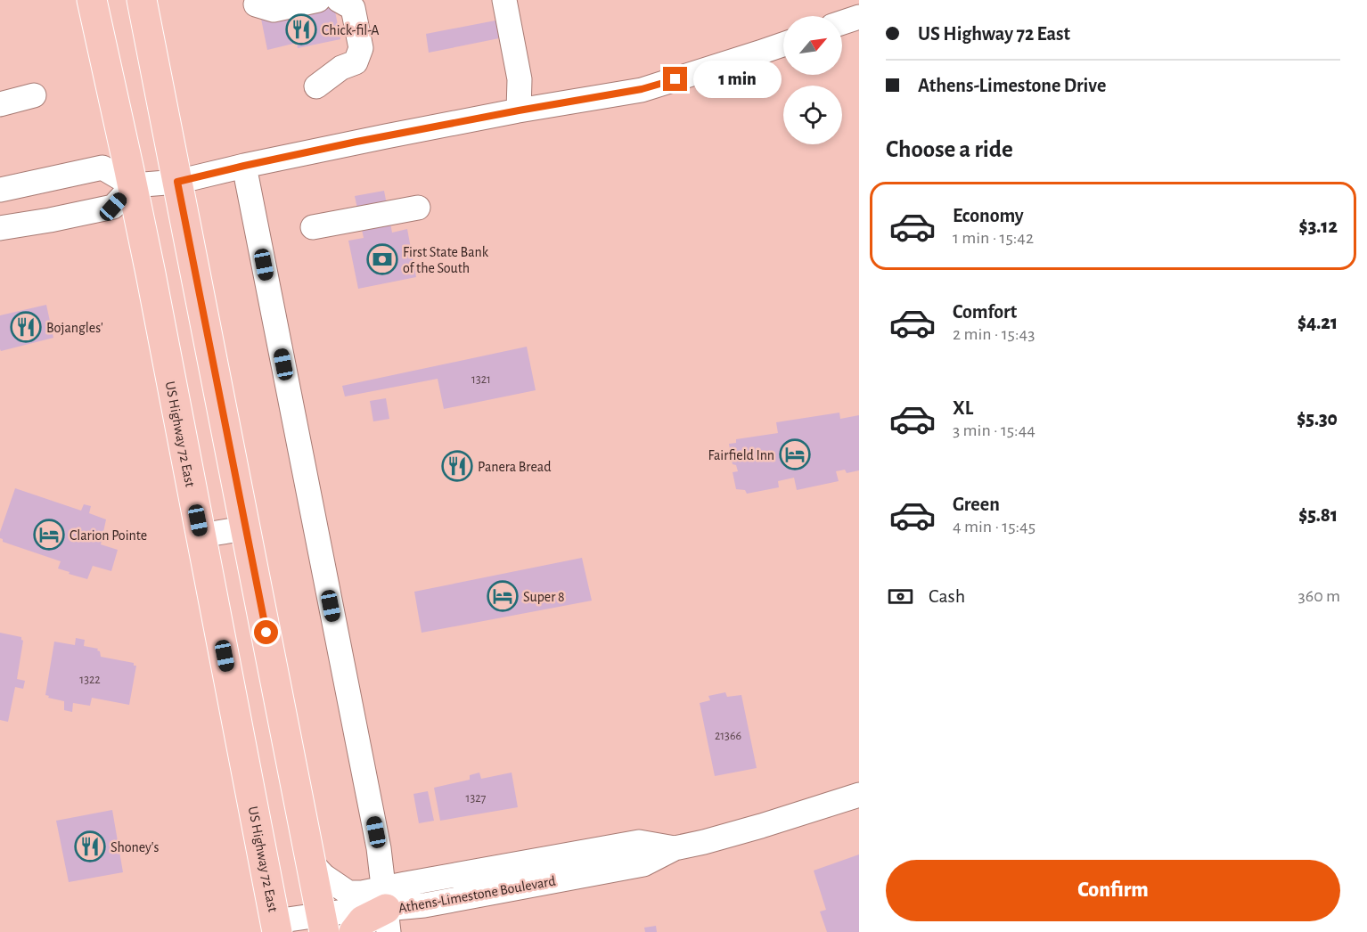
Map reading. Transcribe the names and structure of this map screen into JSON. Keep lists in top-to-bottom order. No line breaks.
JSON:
{"streets":{"highway":["US Highway 72 East"],"street":["Athens-Limestone Boulevard"]},"crossings":[["US Highway 72 East","Athens-Limestone Boulevard"]],"places":{"restaurant":["Chick-fil-A","Bojangles'","Panera Bread","Shoney's"],"bank":["First State Bank of the South"],"hotel":["Fairfield Inn","Clarion Pointe","Super 8"]},"house_numbers":["1321","1322","21366","1327"],"north":"top right","page":{"banner":["US Highway 72 East","Athens-Limestone Drive"],"bubble":"1 min","heading":"Choose a ride","list":[{"name":"Economy","note":"1 min · 15:42","value":"$3.12"},{"name":"Comfort","note":"2 min · 15:43","value":"$4.21"},{"name":"XL","note":"3 min · 15:44","value":"$5.30"},{"name":"Green","note":"4 min · 15:45","value":"$5.81"}],"pay":["Cash","360 m"],"buttons":"Confirm"}}
